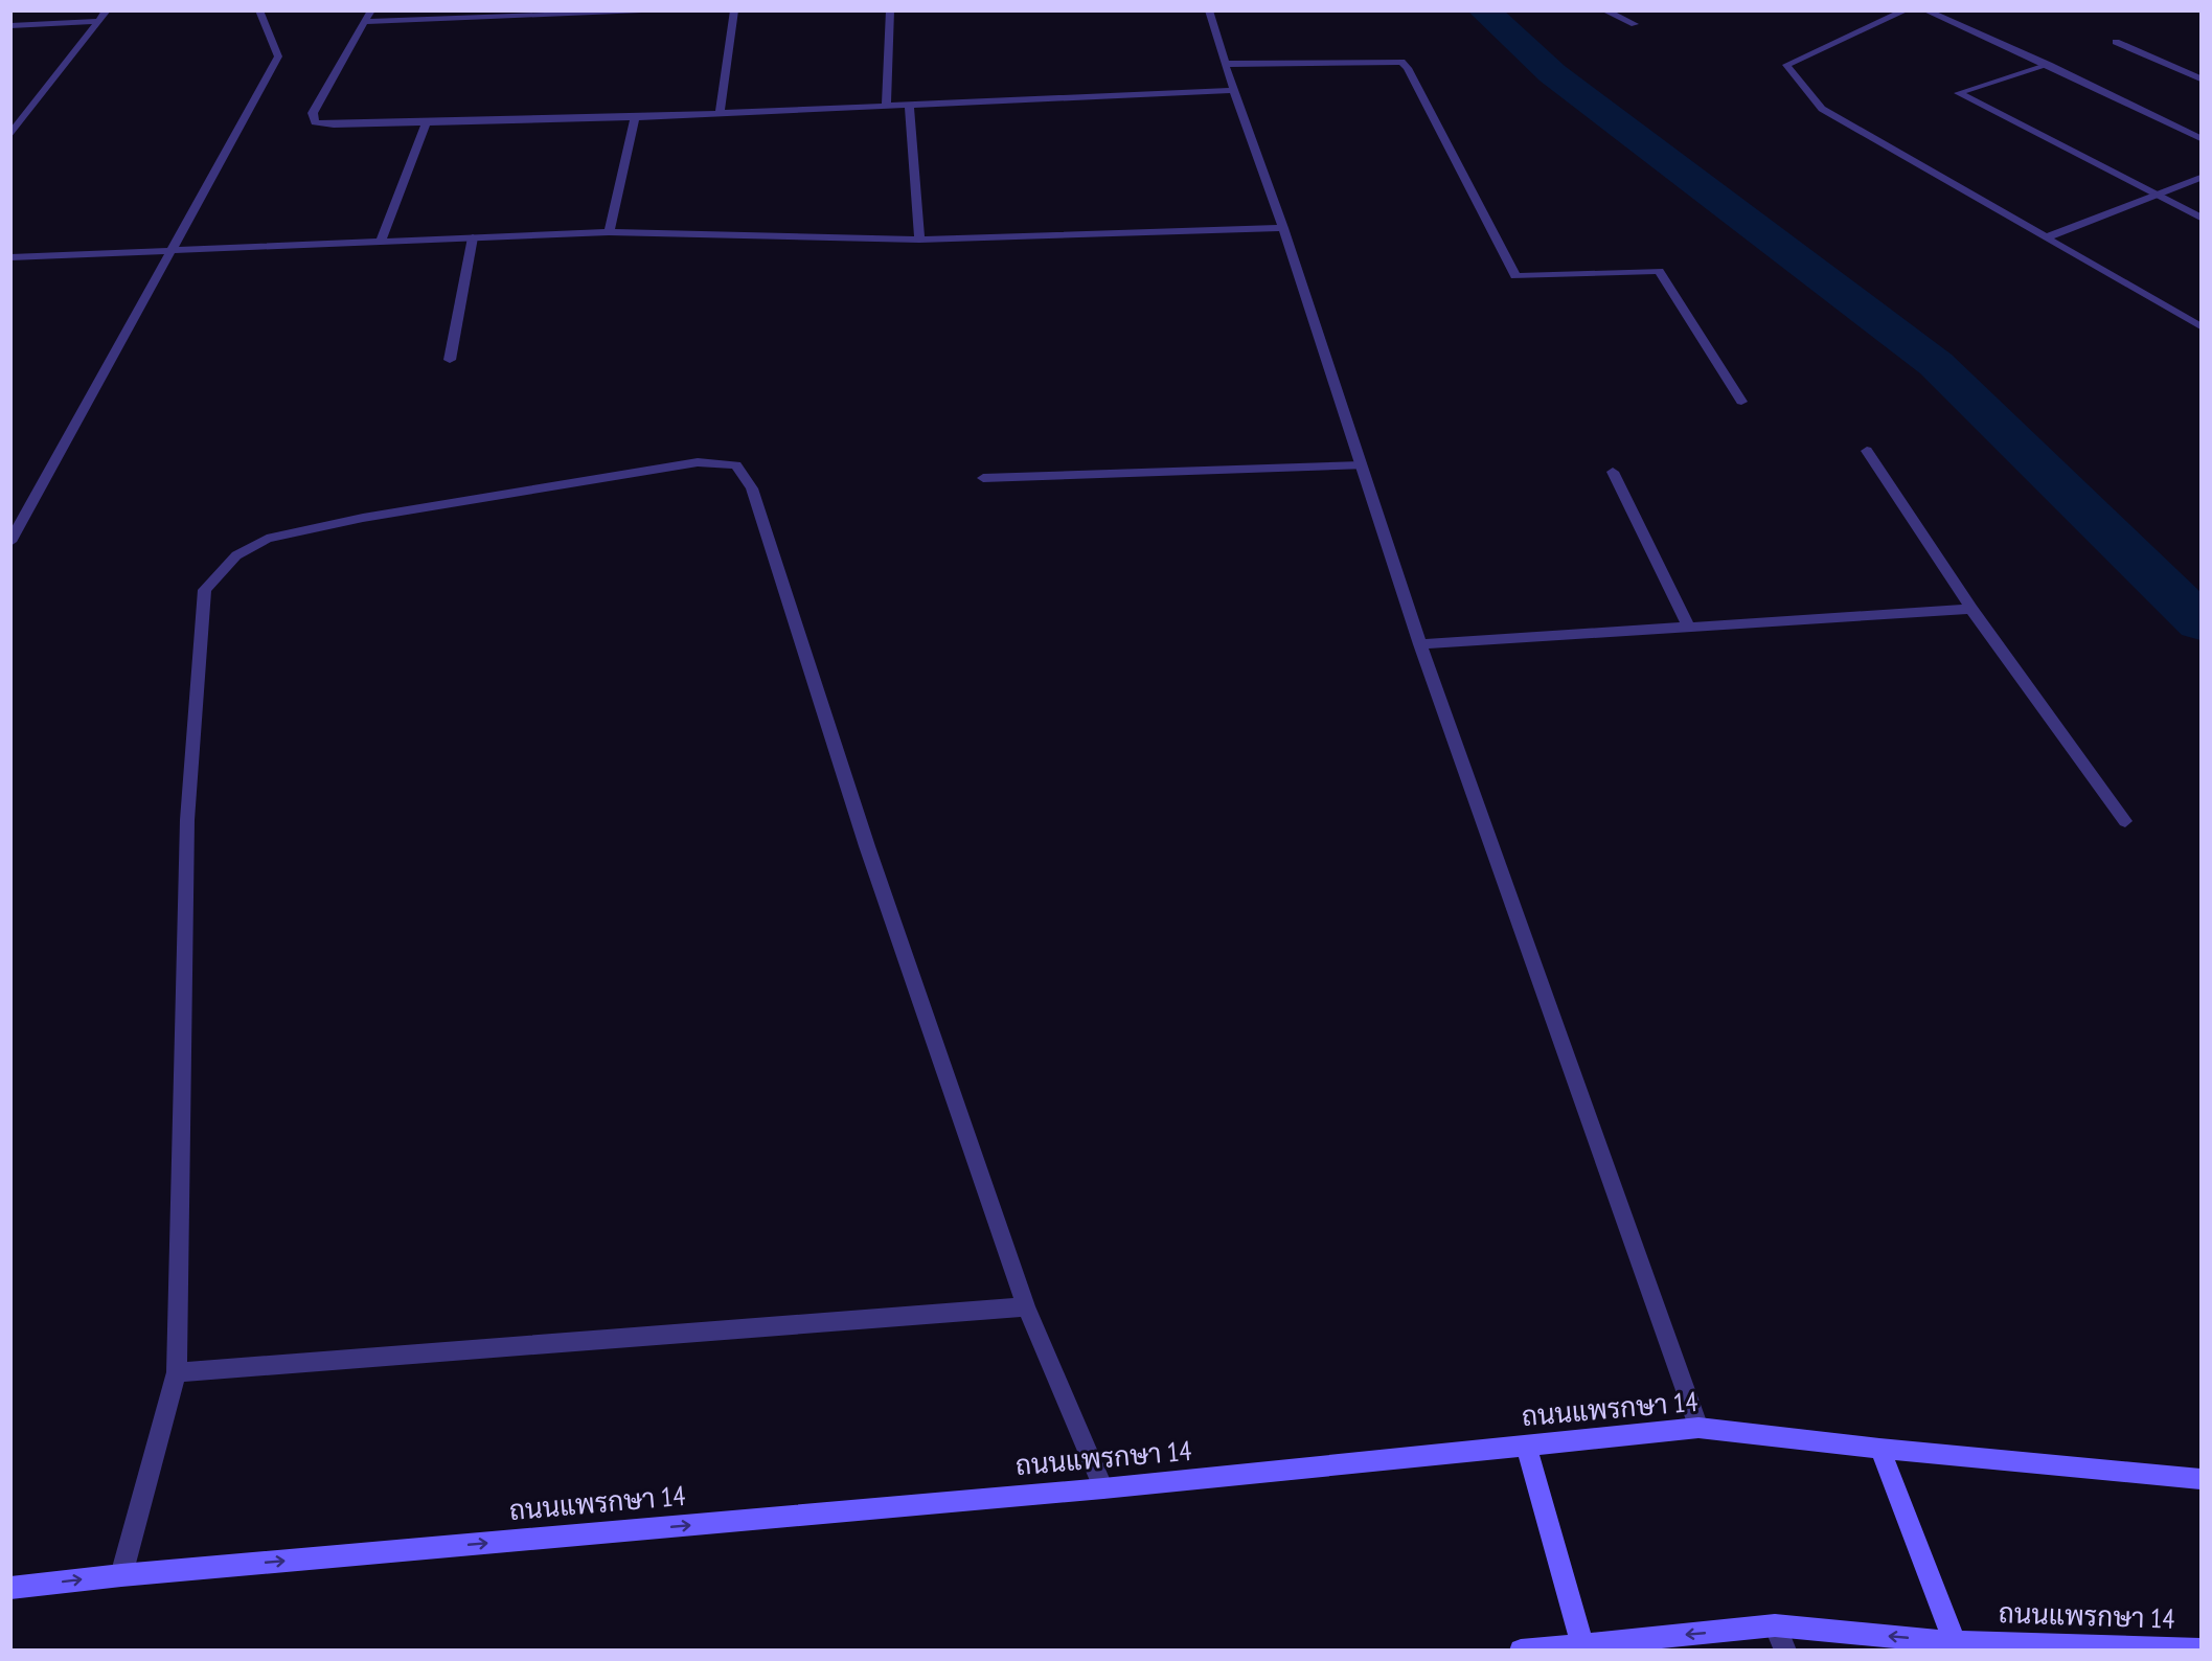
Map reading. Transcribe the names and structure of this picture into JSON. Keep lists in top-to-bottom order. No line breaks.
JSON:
{"streets":{"main road":["ถนนแพรกษา 14"]}}
